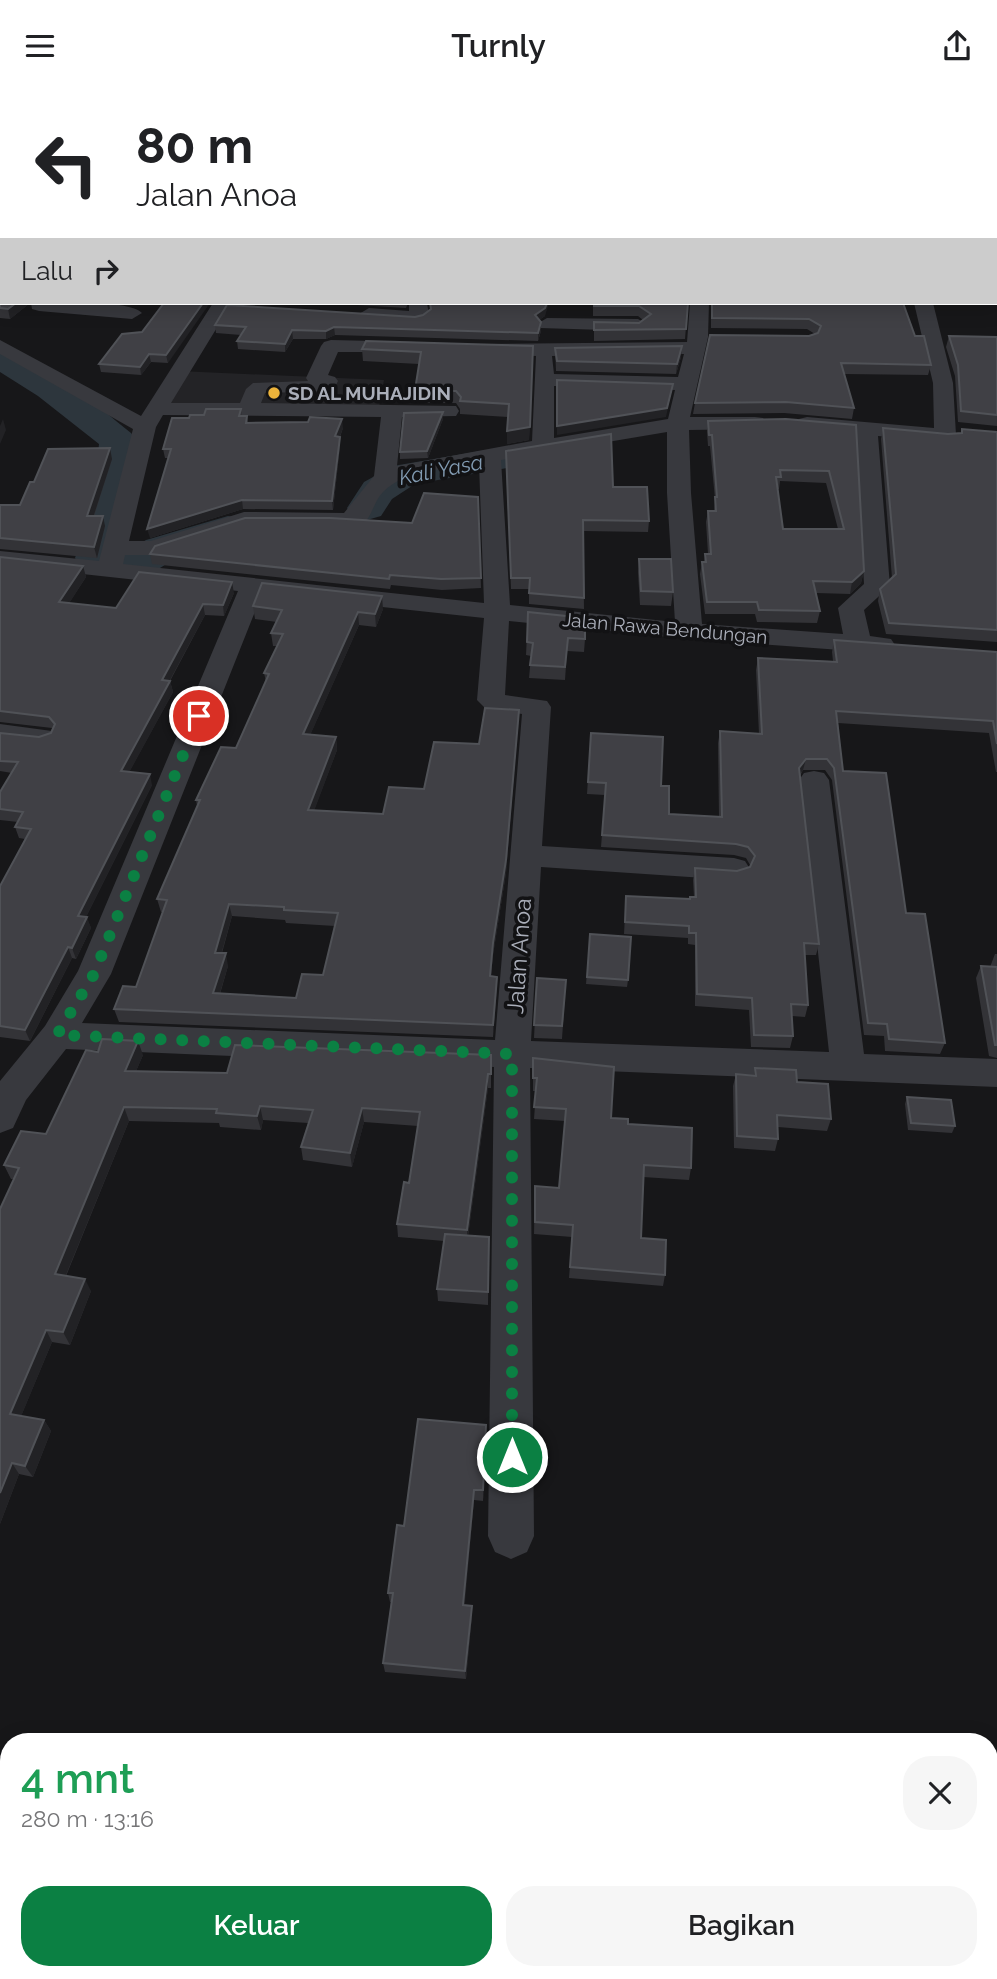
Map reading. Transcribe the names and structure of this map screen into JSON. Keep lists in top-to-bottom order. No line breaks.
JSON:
{"streets":{"street":["Jalan Rawa Bendungan","Jalan Anoa"]},"crossings":[["Jalan Rawa Bendungan","Jalan Anoa"]],"water":["Kali Yasa"],"places":["SD AL MUHAJIDIN"],"page":{"header":"Turnly","turn":["80 m","Jalan Anoa"],"then":"Lalu","heading":["4 mnt","280 m · 13:16"],"buttons":["Keluar","Bagikan"]}}
